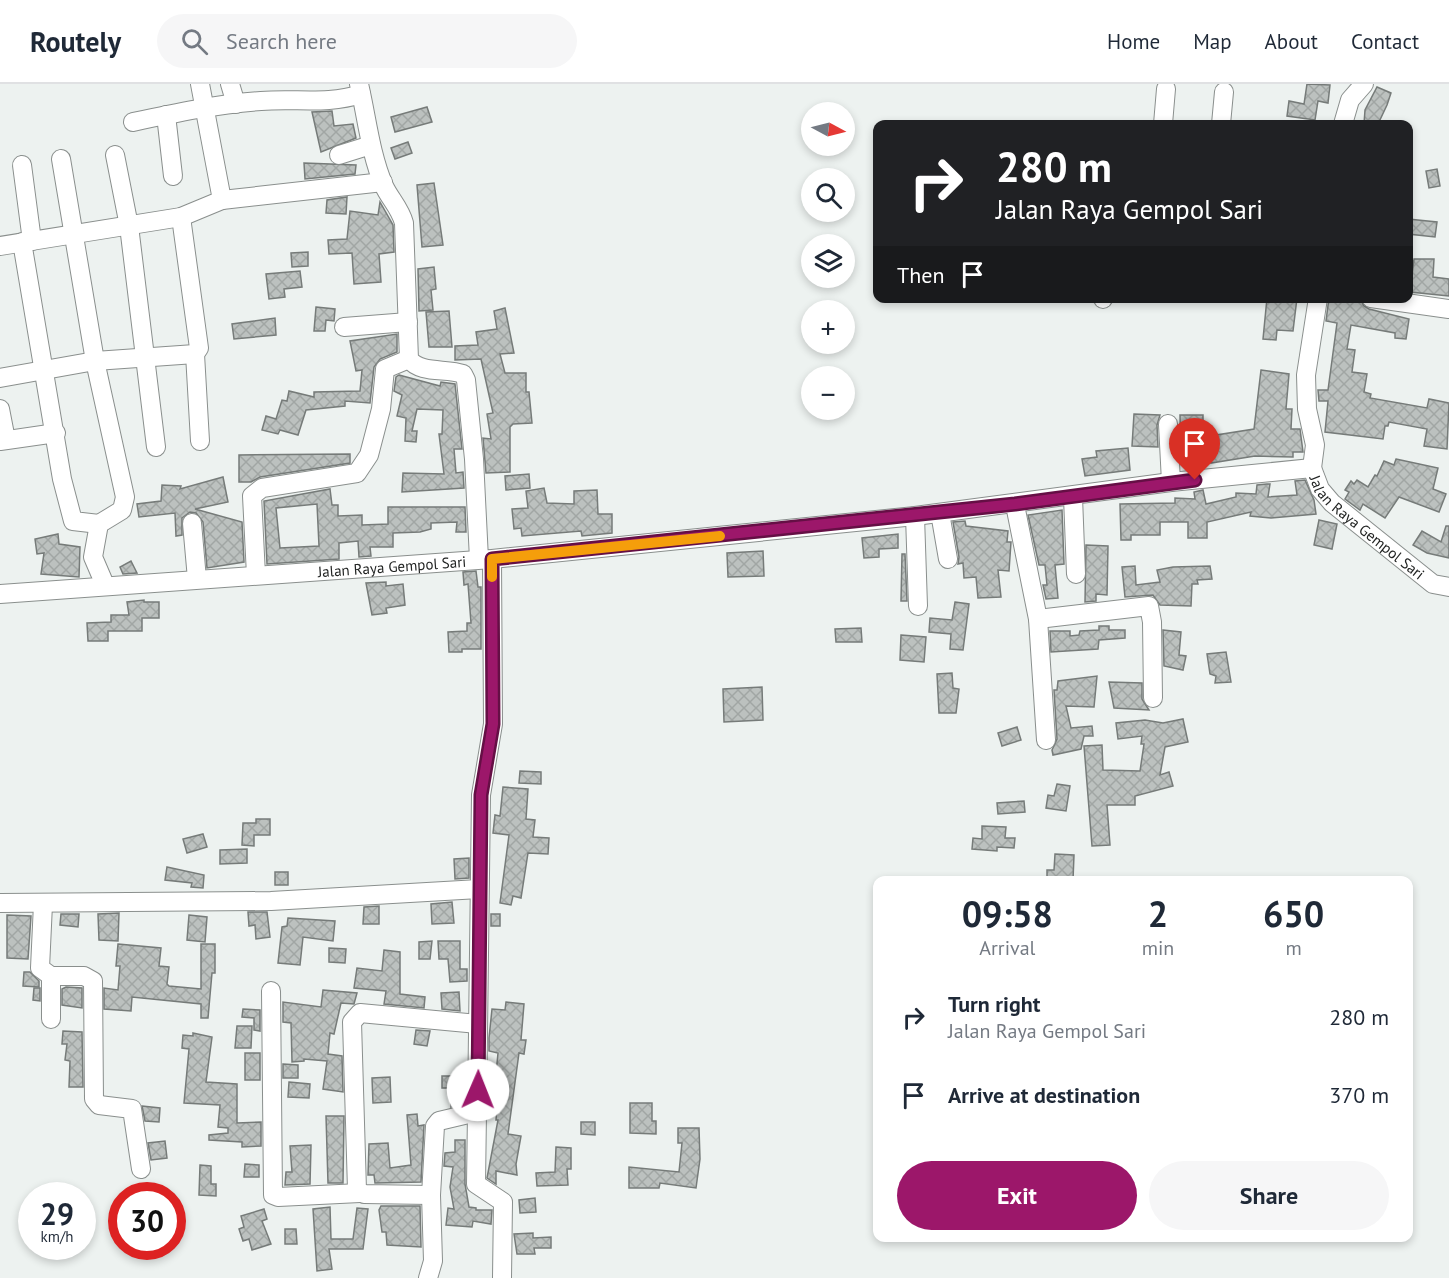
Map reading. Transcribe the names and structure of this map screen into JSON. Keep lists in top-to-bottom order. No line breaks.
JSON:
{"streets":{"street":["Jalan Raya Gempol Sari"]},"north":"right","page":{"header":"Routely","search":"Search here","nav":["Home","Map","About","Contact"],"map_buttons":["+","−"],"turn":["280 m","Jalan Raya Gempol Sari"],"then":"Then","eta":["09:58","Arrival","2","min","650","m"],"list":[{"name":"Turn right","note":"Jalan Raya Gempol Sari","value":"280 m"},{"name":"Arrive at destination","value":"370 m"}],"buttons":["Exit","Share"],"speed":"29 km/h","limit":"30"}}
